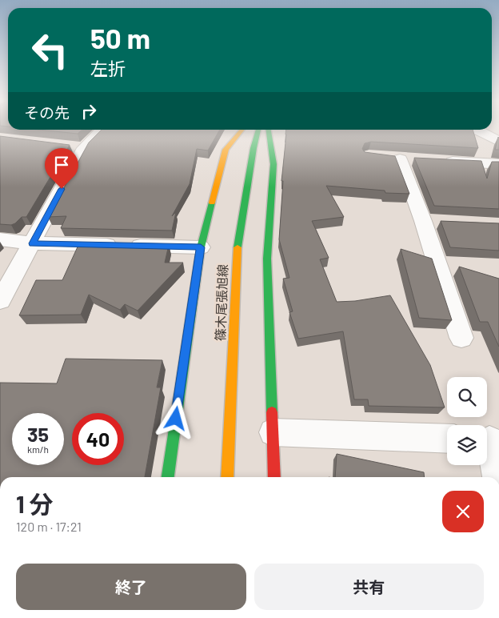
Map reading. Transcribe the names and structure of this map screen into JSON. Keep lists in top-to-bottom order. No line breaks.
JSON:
{"streets":{"street":["篠木尾張旭線"]},"page":{"turn":["50 m","左折"],"then":"その先","speed":"35 km/h","limit":"40","heading":["1 分","120 m · 17:21"],"buttons":["終了","共有"]}}
